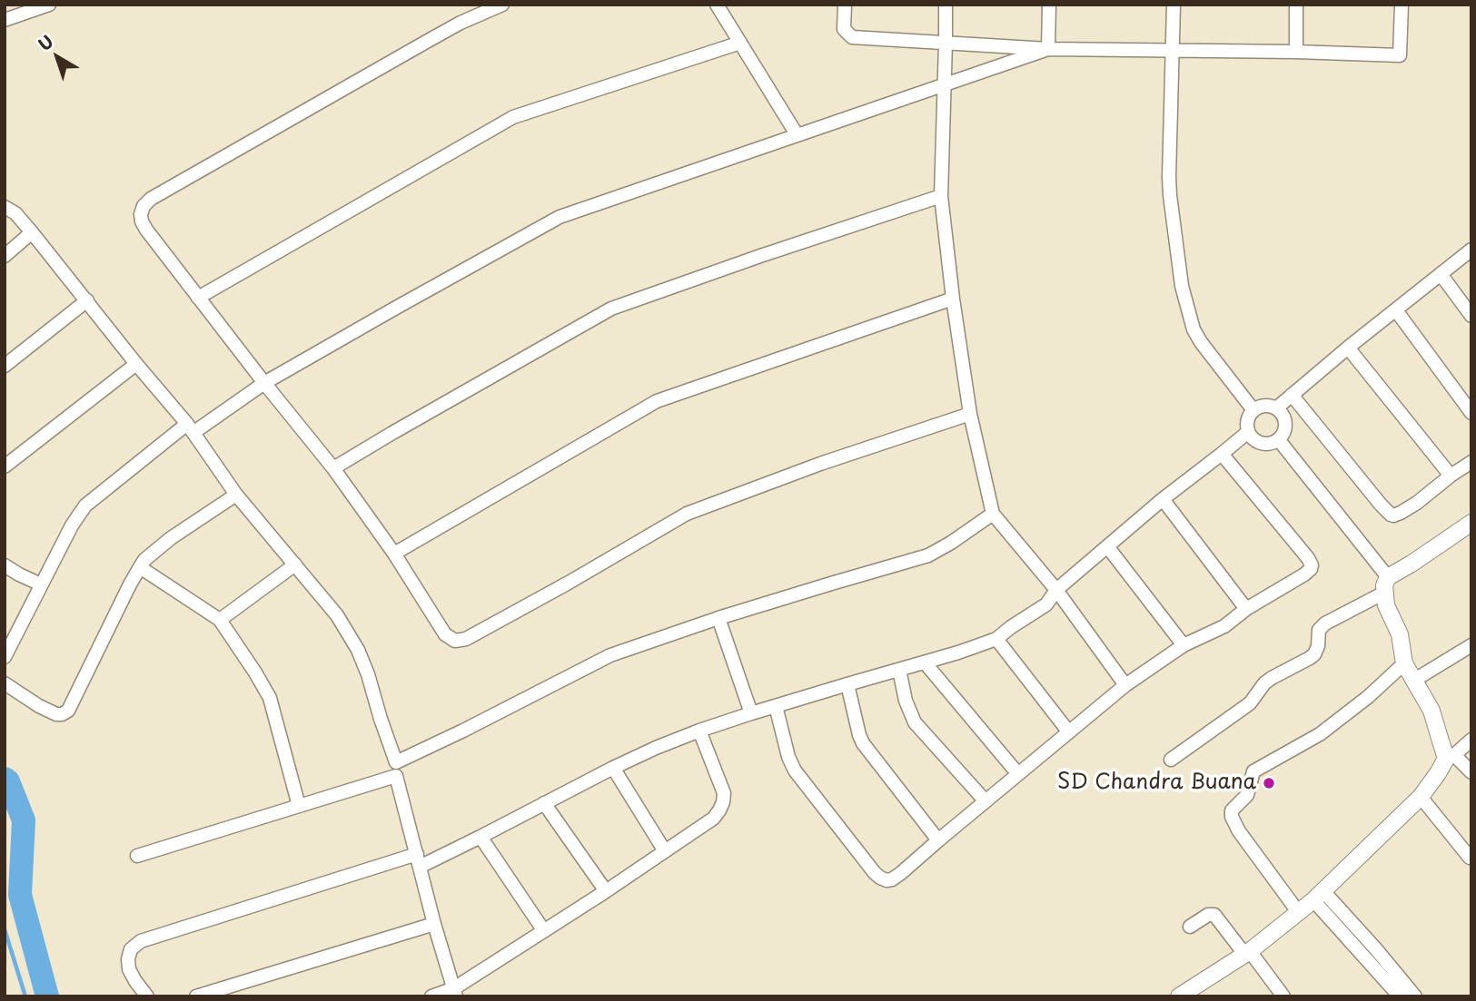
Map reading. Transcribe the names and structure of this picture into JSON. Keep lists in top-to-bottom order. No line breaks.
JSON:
{"places":["SD Chandra Buana"],"north":"top left"}
